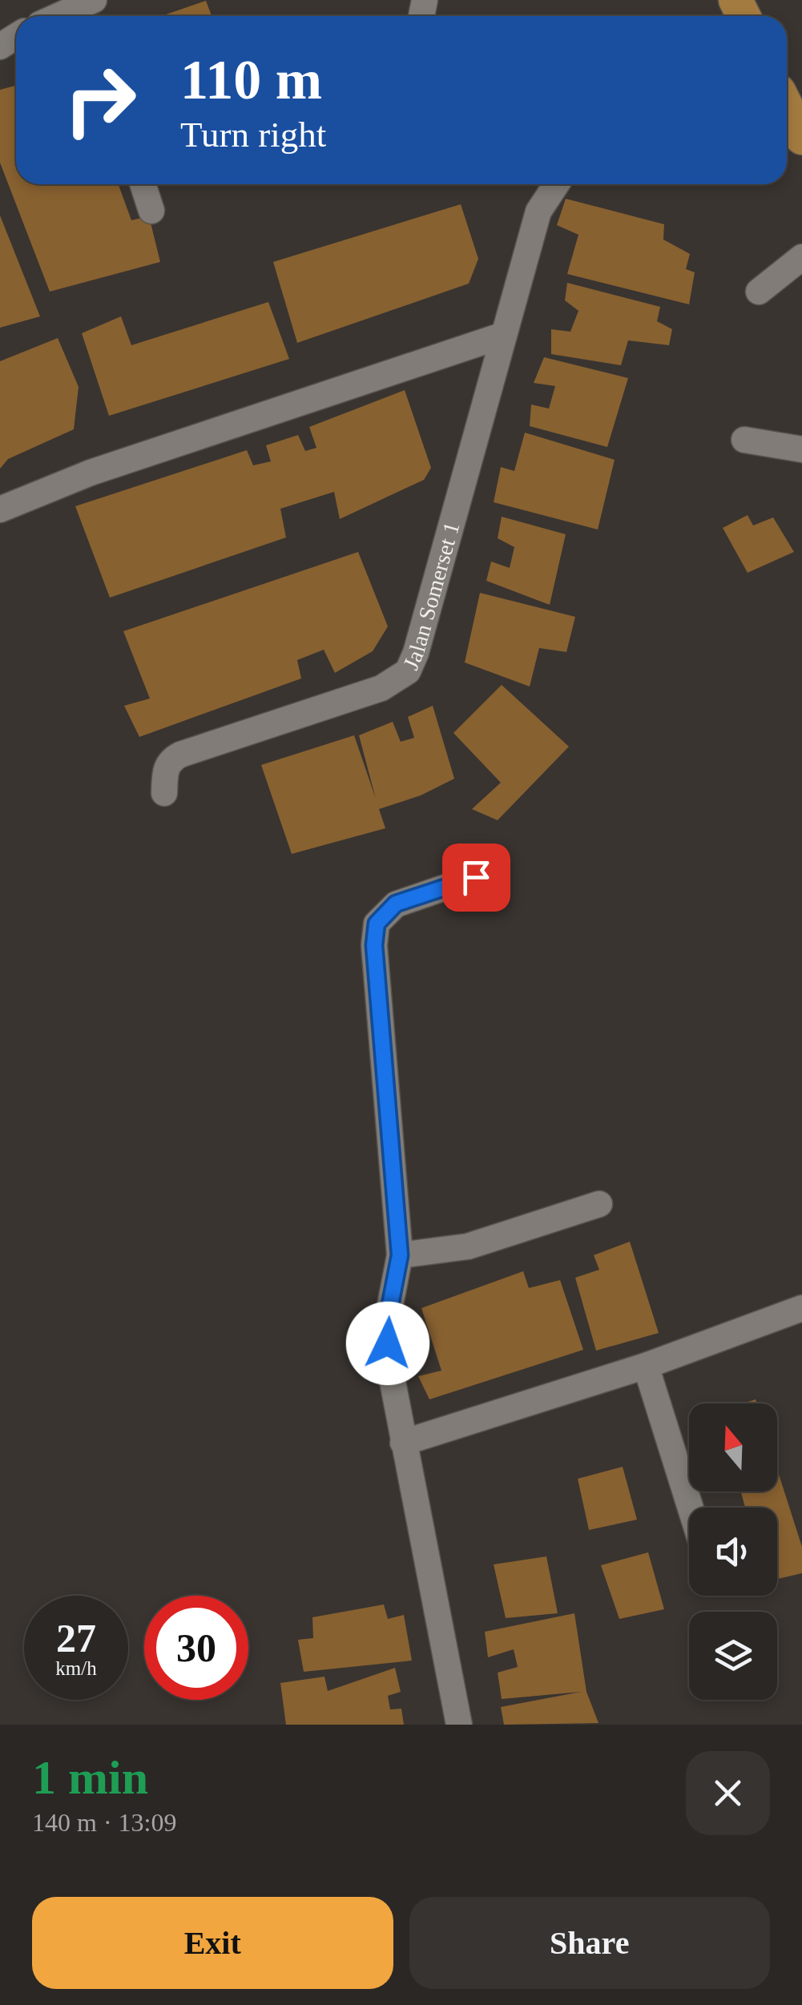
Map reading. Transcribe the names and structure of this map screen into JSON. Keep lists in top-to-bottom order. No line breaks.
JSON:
{"streets":{"street":["Jalan Somerset 1"]},"north":"top","page":{"turn":["110 m","Turn right"],"speed":"27 km/h","limit":"30","heading":["1 min","140 m · 13:09"],"buttons":["Exit","Share"]}}
